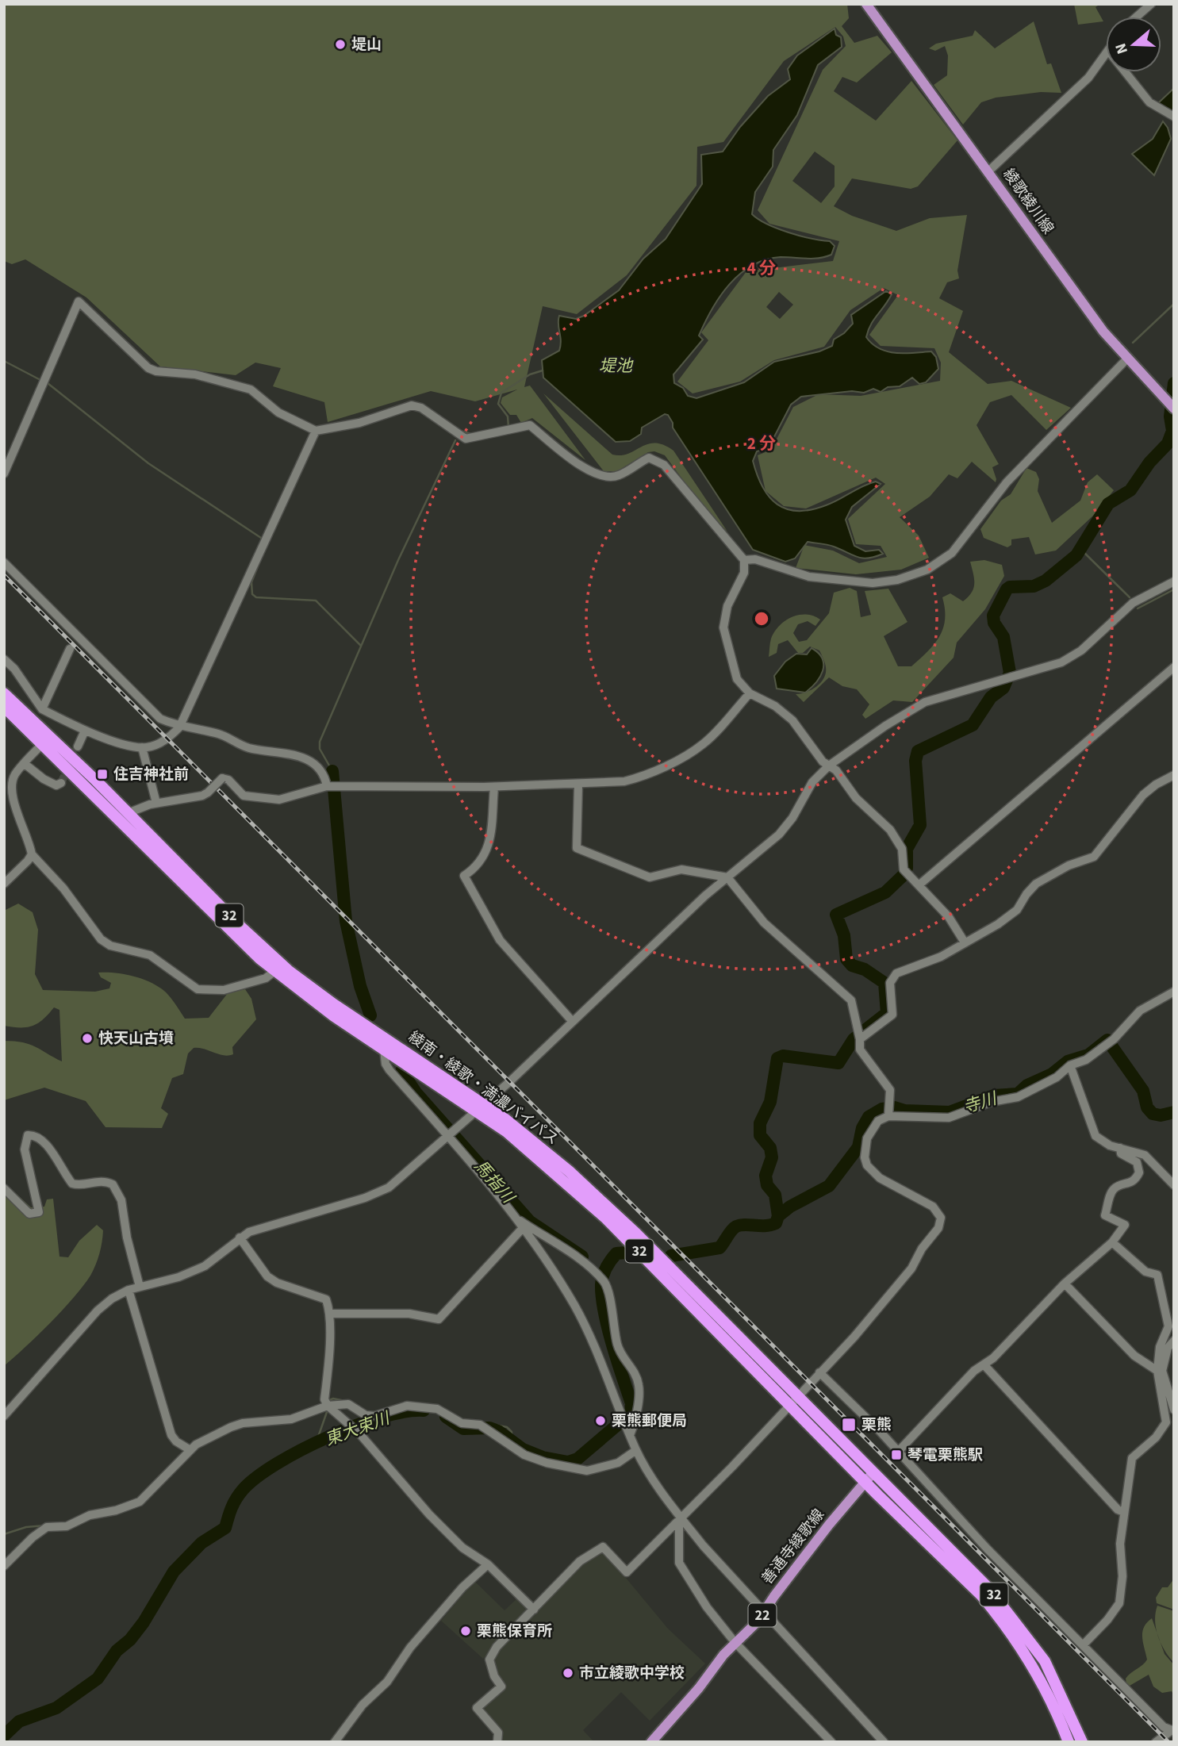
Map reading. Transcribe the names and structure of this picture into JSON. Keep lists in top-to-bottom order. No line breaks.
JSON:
{"streets":{"highway":["32","綾南・綾歌・満濃バイパス"],"main road":["綾歌綾川線","善通寺綾歌線","22"]},"crossings":[["綾南・綾歌・満濃バイパス","善通寺綾歌線"]],"water":["堤池","寺川","馬指川","東大束川"],"places":{"other":["堤山","快天山古墳","栗熊郵便局","栗熊保育所","市立綾歌中学校"],"transit":["住吉神社前","栗熊","琴電栗熊駅"]},"north":"left","rings":["4 分","2 分"]}
